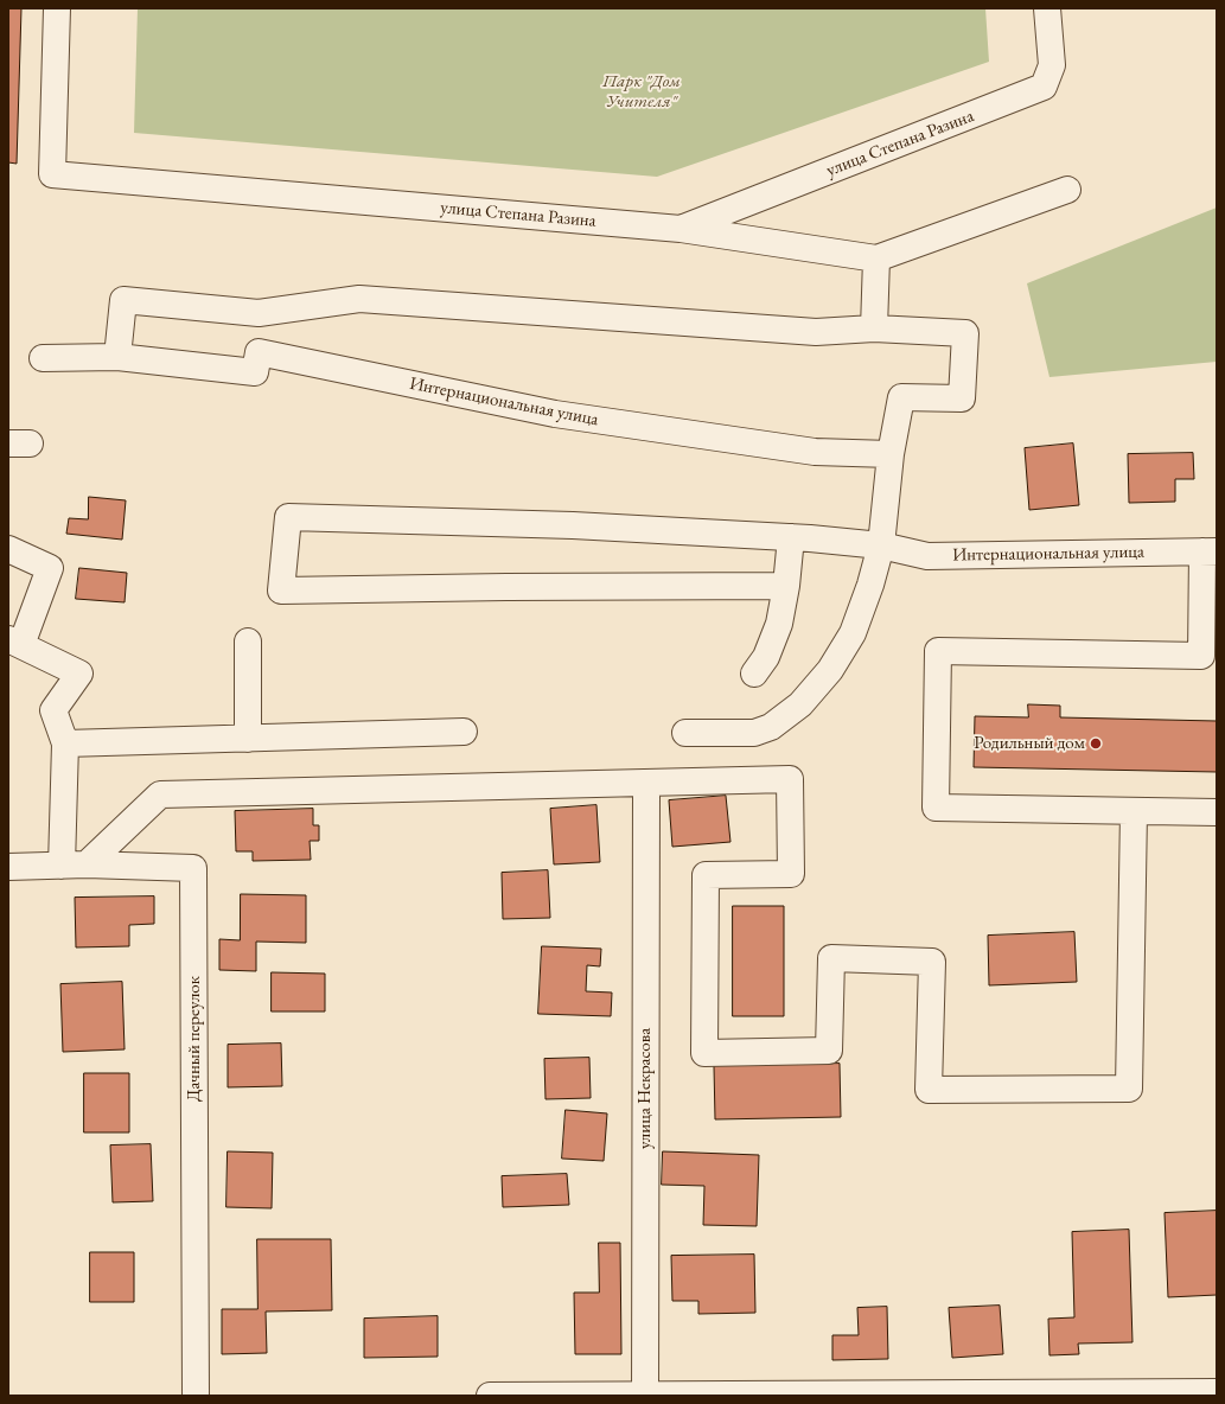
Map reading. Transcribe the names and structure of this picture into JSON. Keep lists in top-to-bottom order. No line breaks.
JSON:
{"streets":{"street":["улица Степана Разина","Интернациональная улица","Дачный переулок","улица Некрасова"]},"parks":["Парк \"Дом Учителя\""],"places":["Родильный дом"]}
